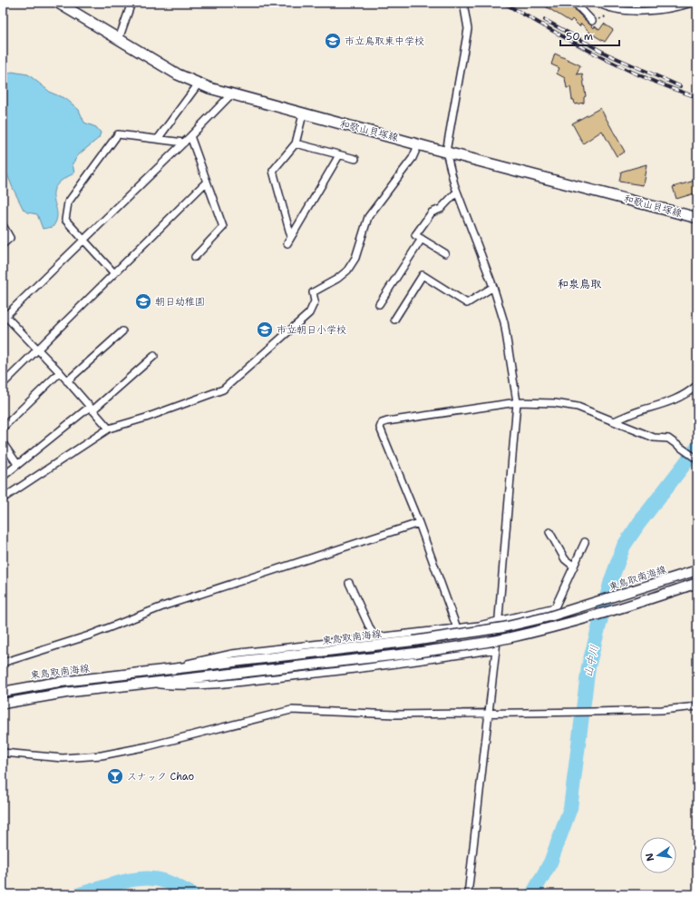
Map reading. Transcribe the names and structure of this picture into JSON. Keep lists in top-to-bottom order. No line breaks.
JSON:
{"streets":{"main road":["和歌山貝塚線","東鳥取南海線"]},"districts":["和泉鳥取"],"water":["山中川"],"places":{"school or university":["市立鳥取東中学校","朝日幼稚園","市立朝日小学校"],"bar":["スナック Chao"]},"scale_bar":"50 m","north":"left"}
